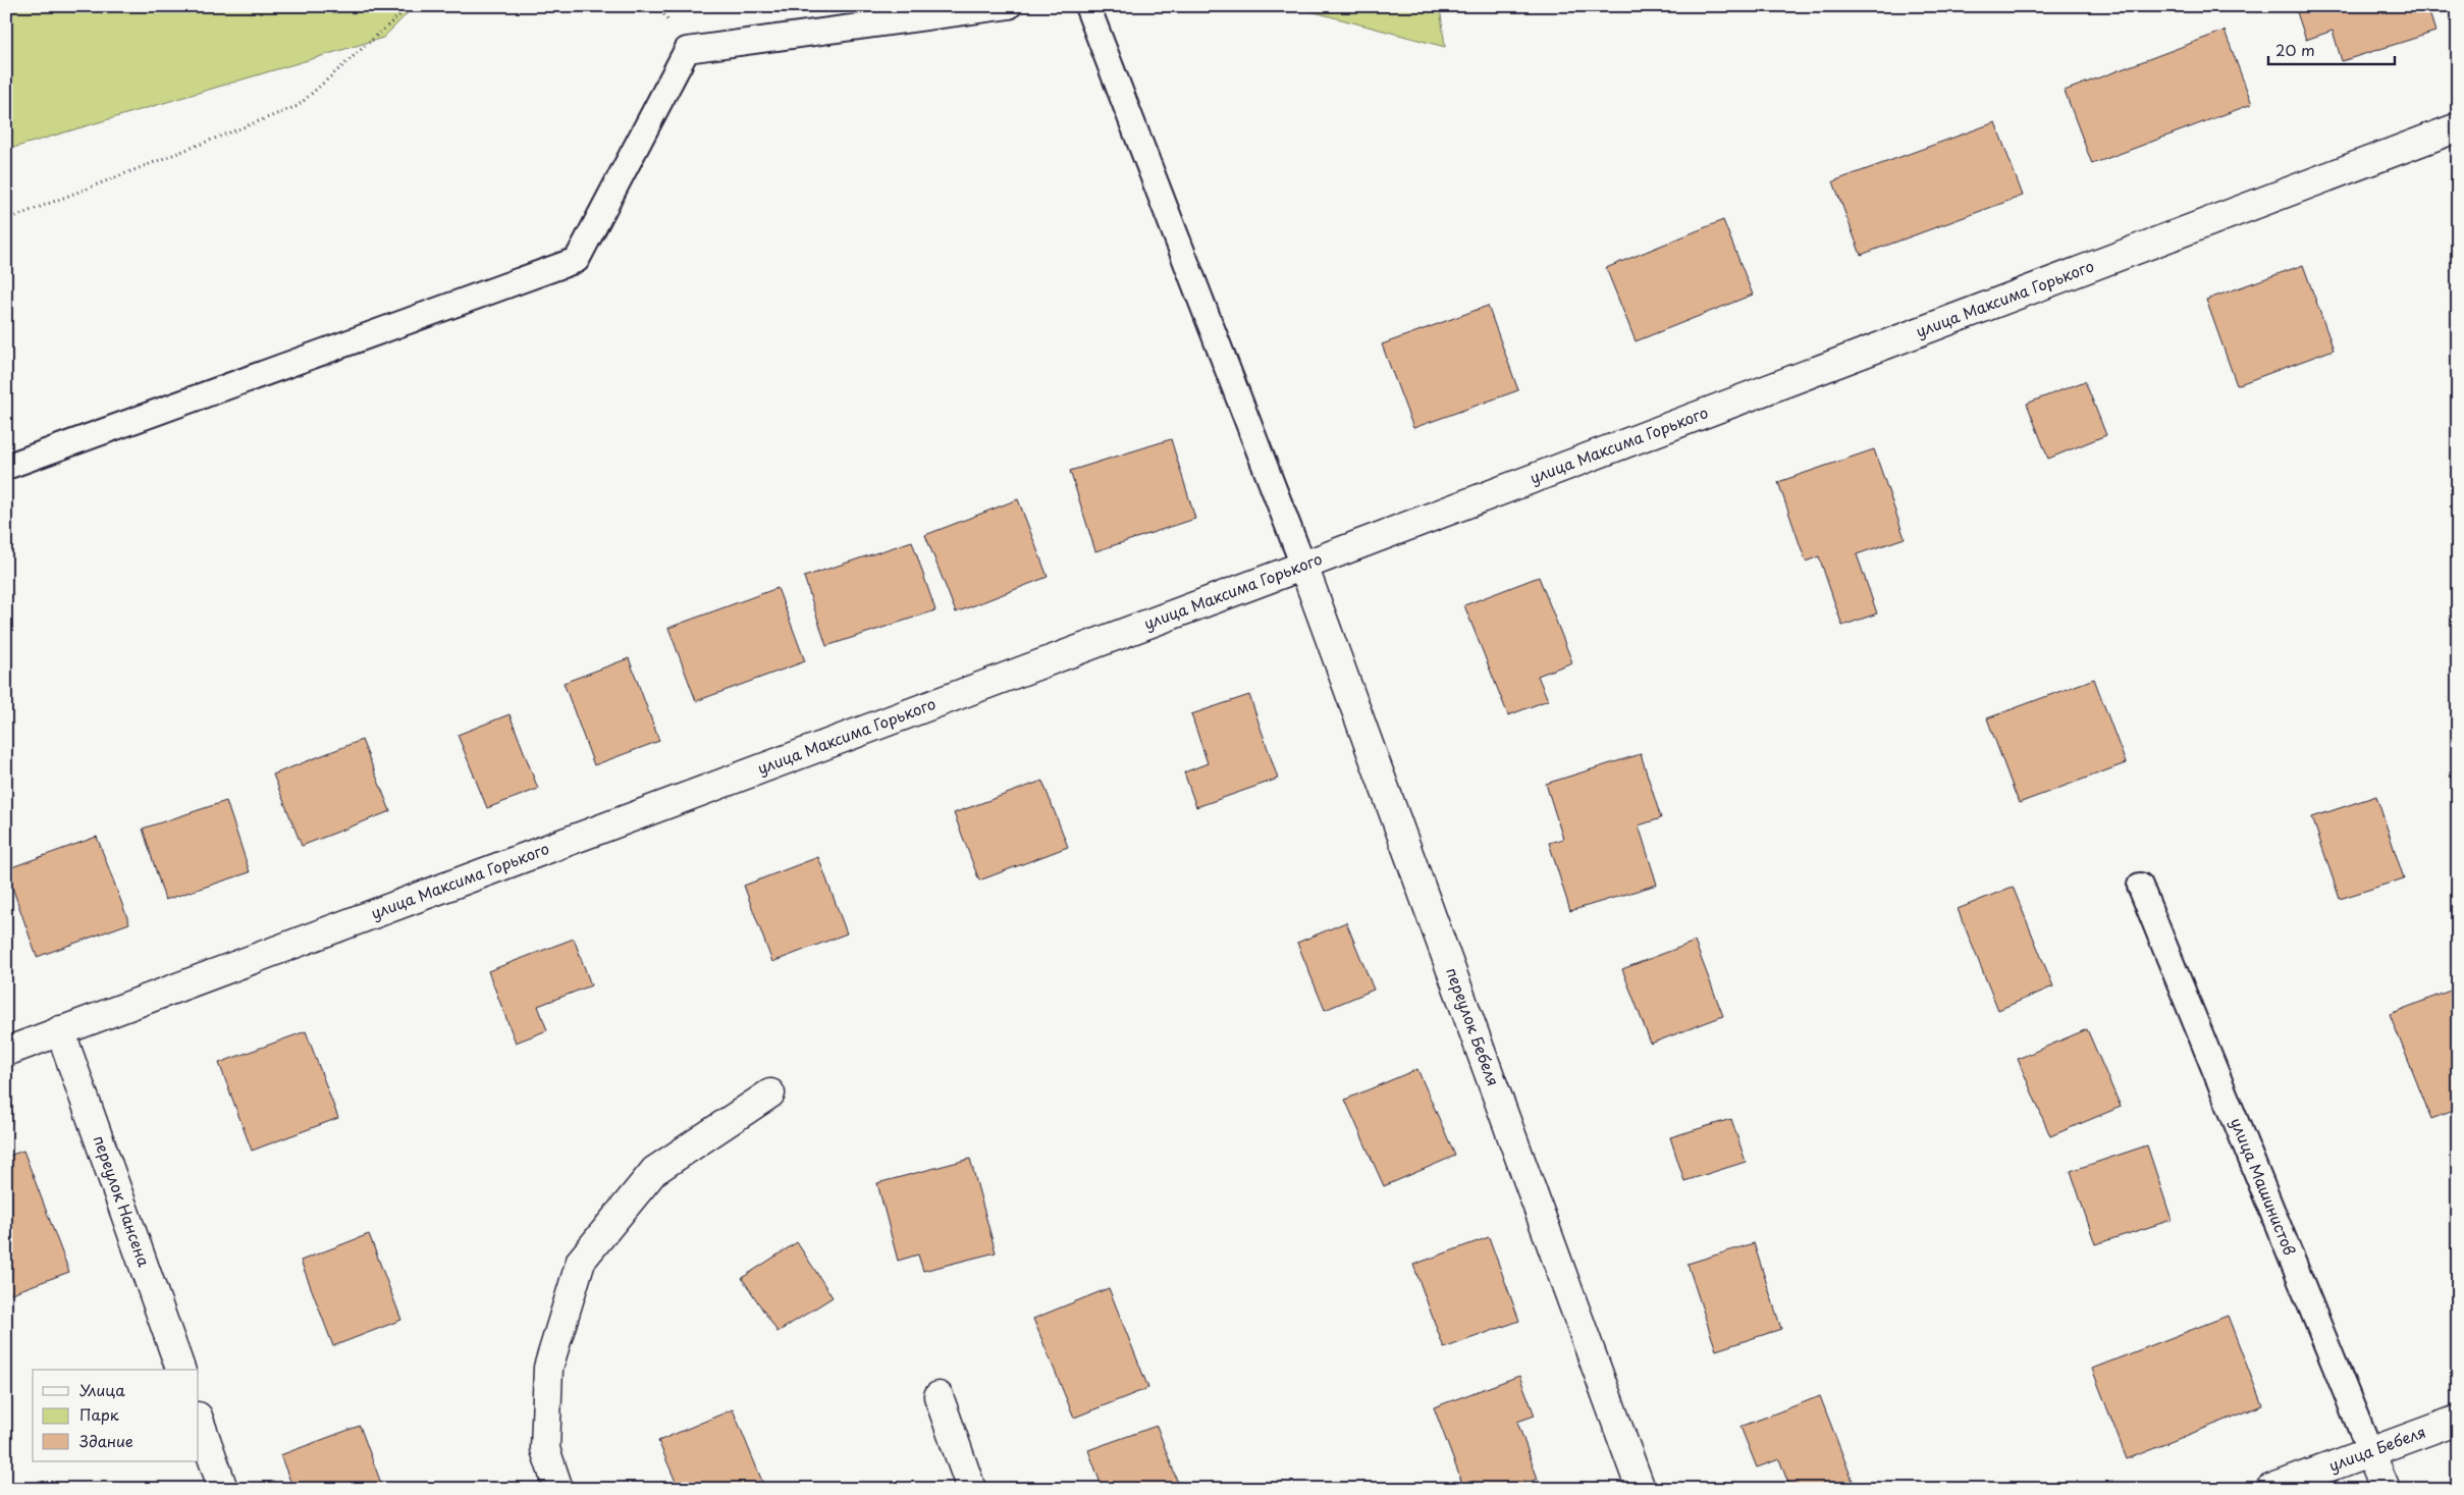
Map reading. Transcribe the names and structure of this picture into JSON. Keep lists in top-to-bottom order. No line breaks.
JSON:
{"streets":{"street":["улица Максима Горького","переулок Бебеля","улица Машинистов","переулок Нансена","улица Бебеля"]},"crossings":[["улица Максима Горького","переулок Бебеля"],["улица Максима Горького","переулок Нансена"],["улица Машинистов","улица Бебеля"]],"legend":["Улица","Парк","Здание"],"scale_bar":"20 m"}
